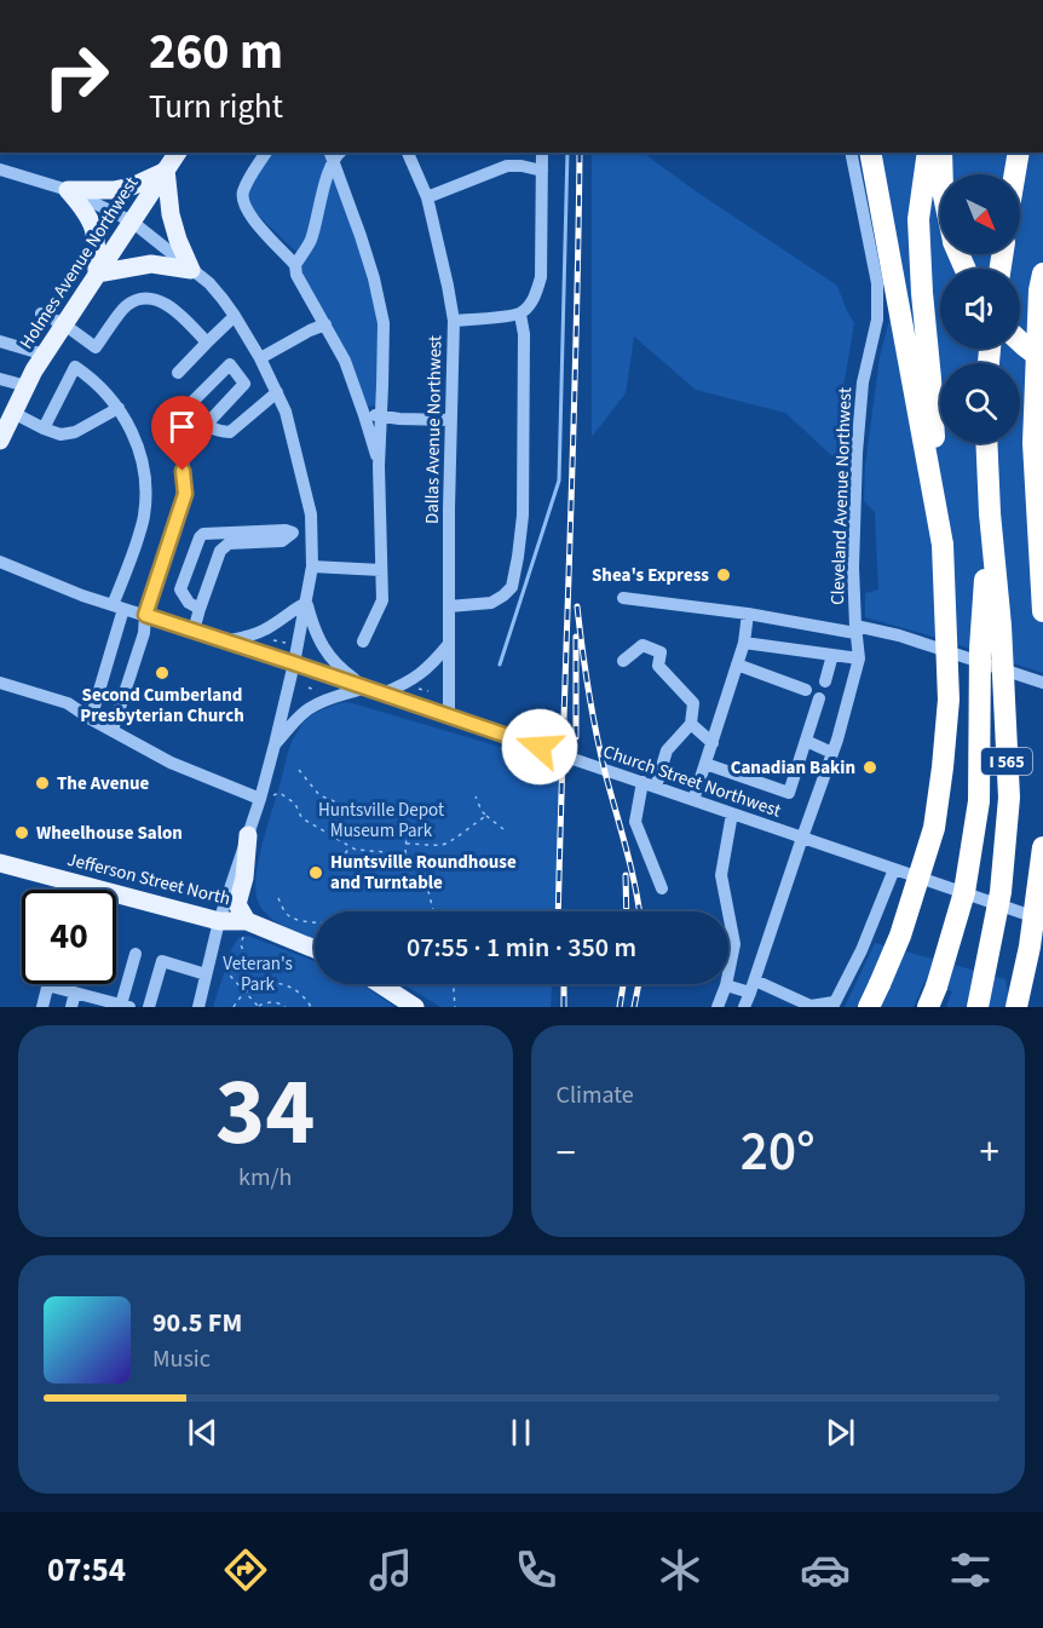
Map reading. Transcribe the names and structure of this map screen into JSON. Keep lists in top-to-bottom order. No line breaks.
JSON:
{"streets":{"highway":["I 565"],"main road":["Holmes Avenue Northwest","Jefferson Street North"],"street":["Dallas Avenue Northwest","Cleveland Avenue Northwest","Church Street Northwest"]},"crossings":[["Dallas Avenue Northwest","Church Street Northwest"],["Cleveland Avenue Northwest","Church Street Northwest"]],"parks":["Huntsville Depot Museum Park","Veteran's Park"],"places":["Shea's Express","Second Cumberland Presbyterian Church","Canadian Bakin","The Avenue","Wheelhouse Salon","Huntsville Roundhouse and Turntable"],"north":"bottom right","page":{"turn":["260 m","Turn right"],"limit":"40","trip":"07:55 · 1 min · 350 m","tile":[["34","km/h"],"Climate"],"heat":["−","20°","+"],"song":["90.5 FM","Music"],"tabs":"07:54"}}
